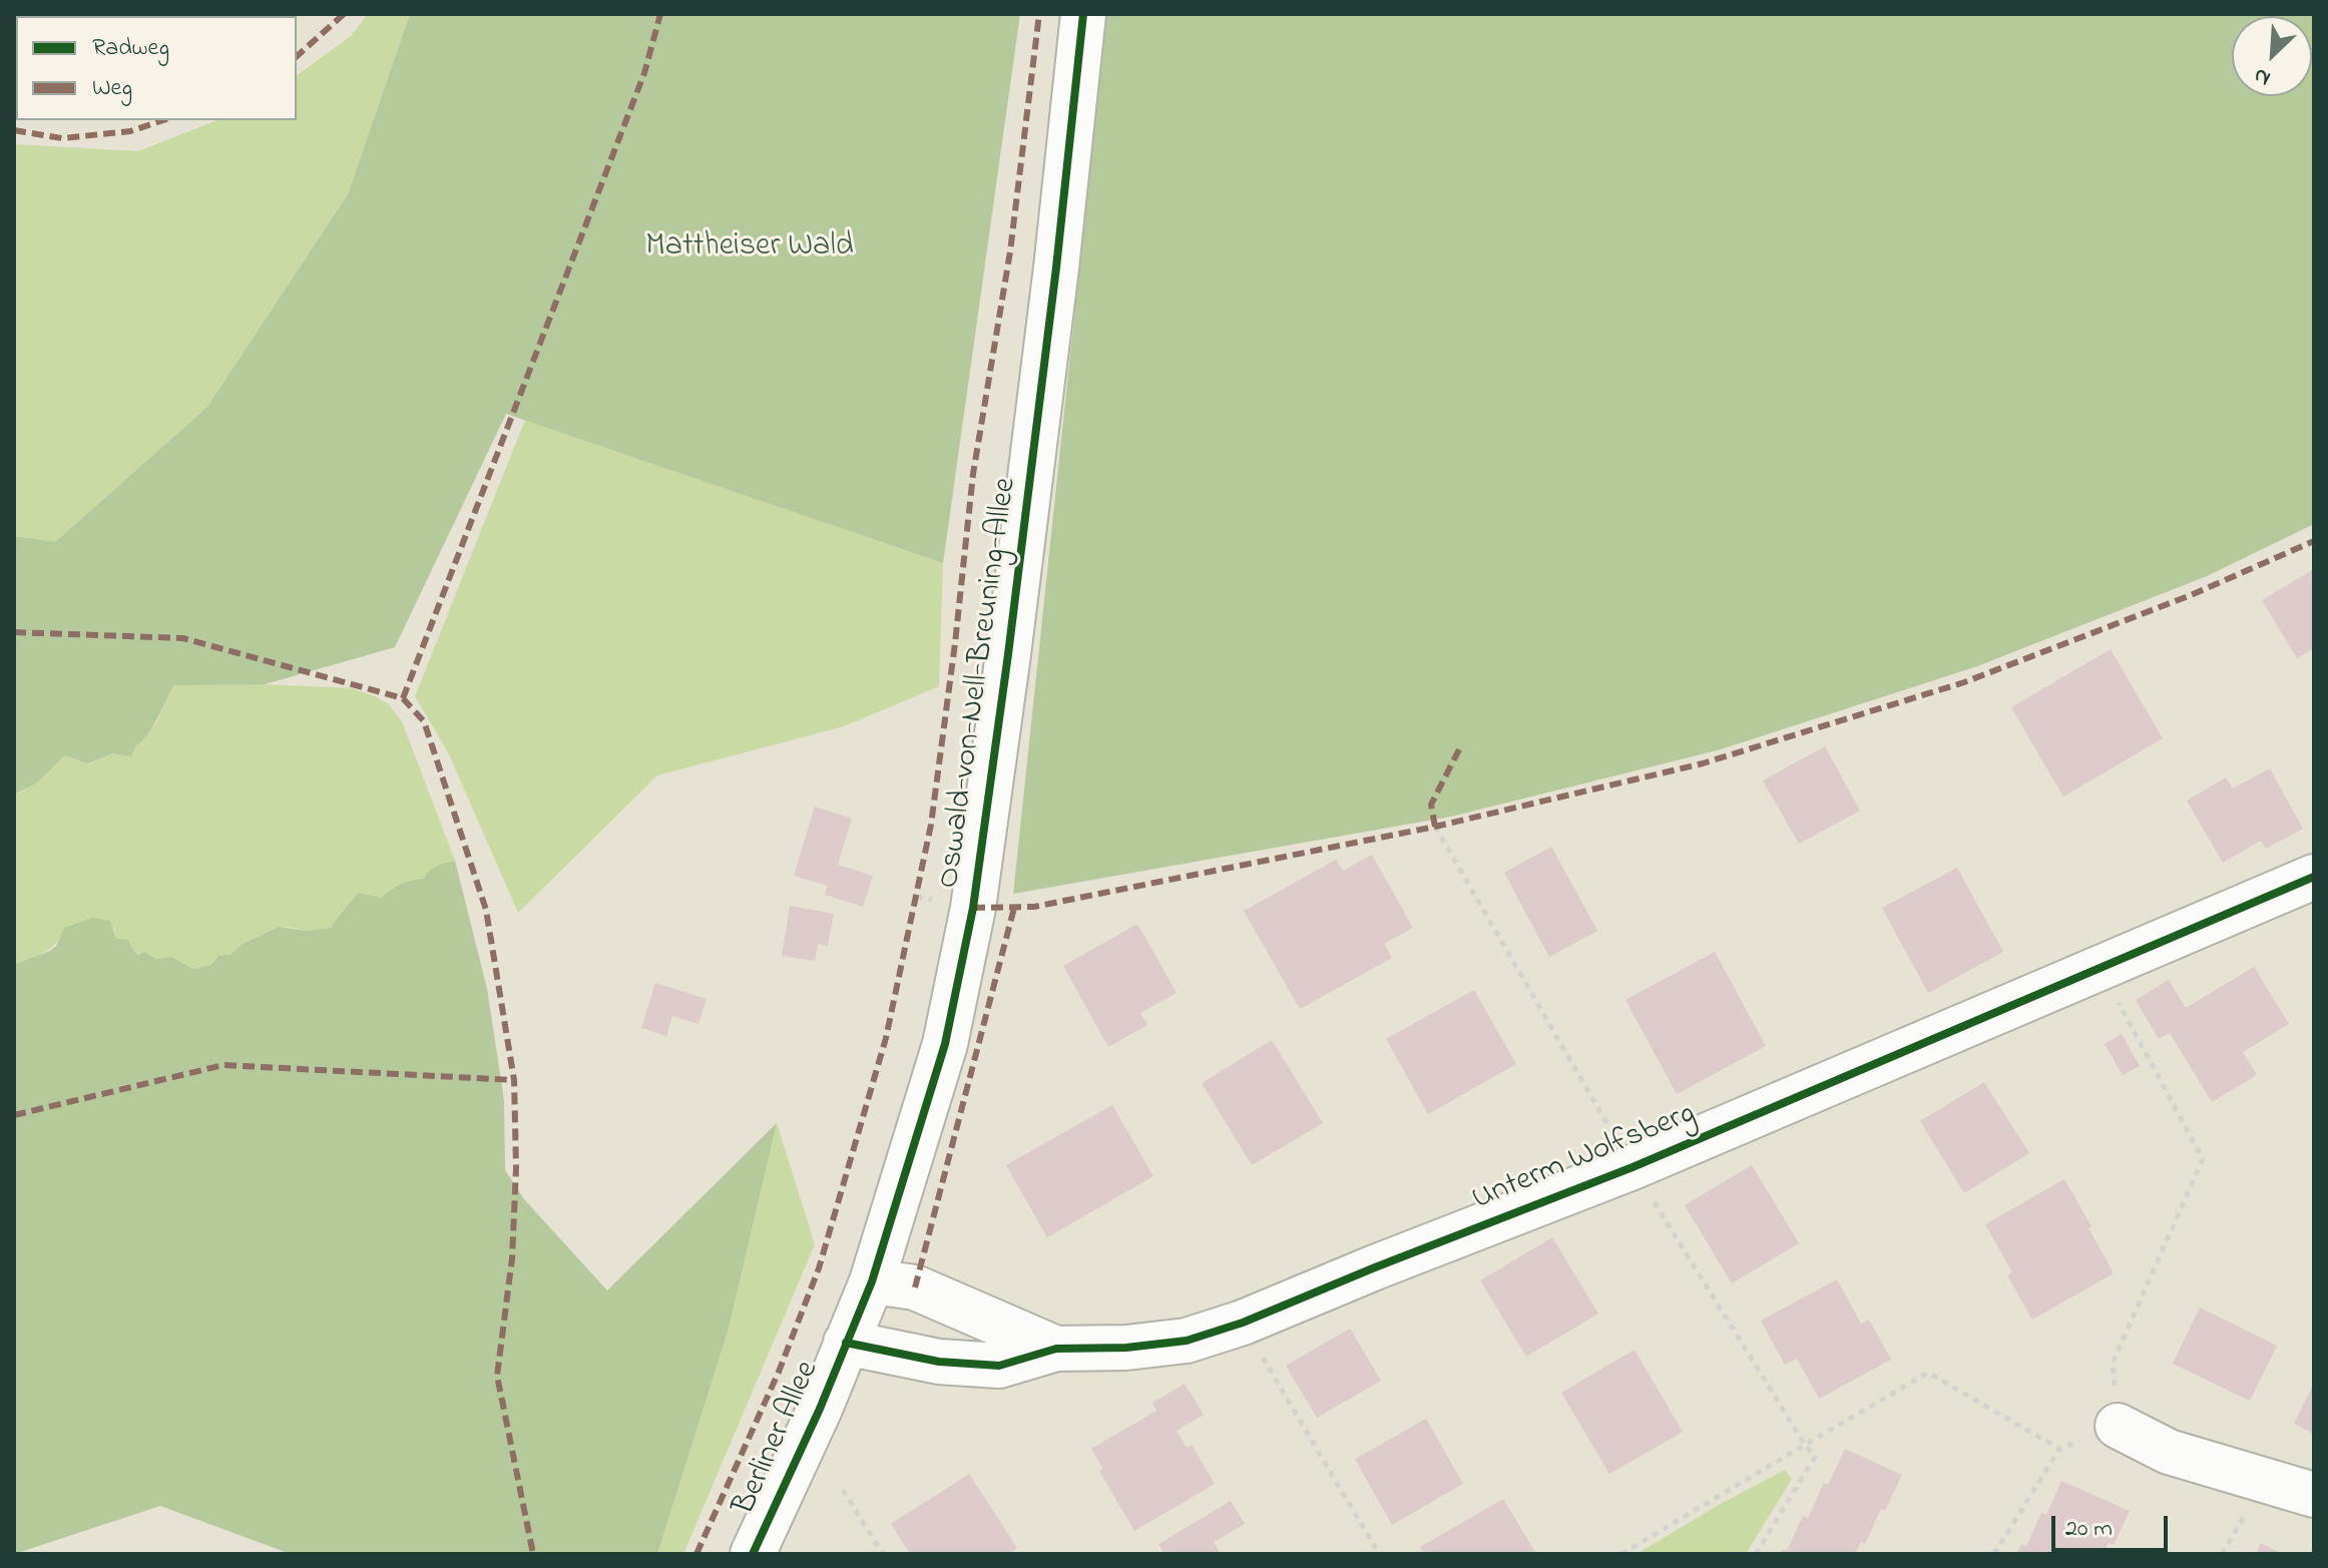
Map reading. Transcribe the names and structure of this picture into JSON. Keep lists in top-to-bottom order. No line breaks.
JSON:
{"streets":{"street":["Oswald-von-Nell-Breuning-Allee","Unterm Wolfsberg","Berliner Allee"]},"crossings":[["Oswald-von-Nell-Breuning-Allee","Unterm Wolfsberg"],["Oswald-von-Nell-Breuning-Allee","Berliner Allee"],["Unterm Wolfsberg","Berliner Allee"]],"parks":["Mattheiser Wald"],"legend":["Radweg","Weg"],"scale_bar":"20 m","north":"bottom left"}
